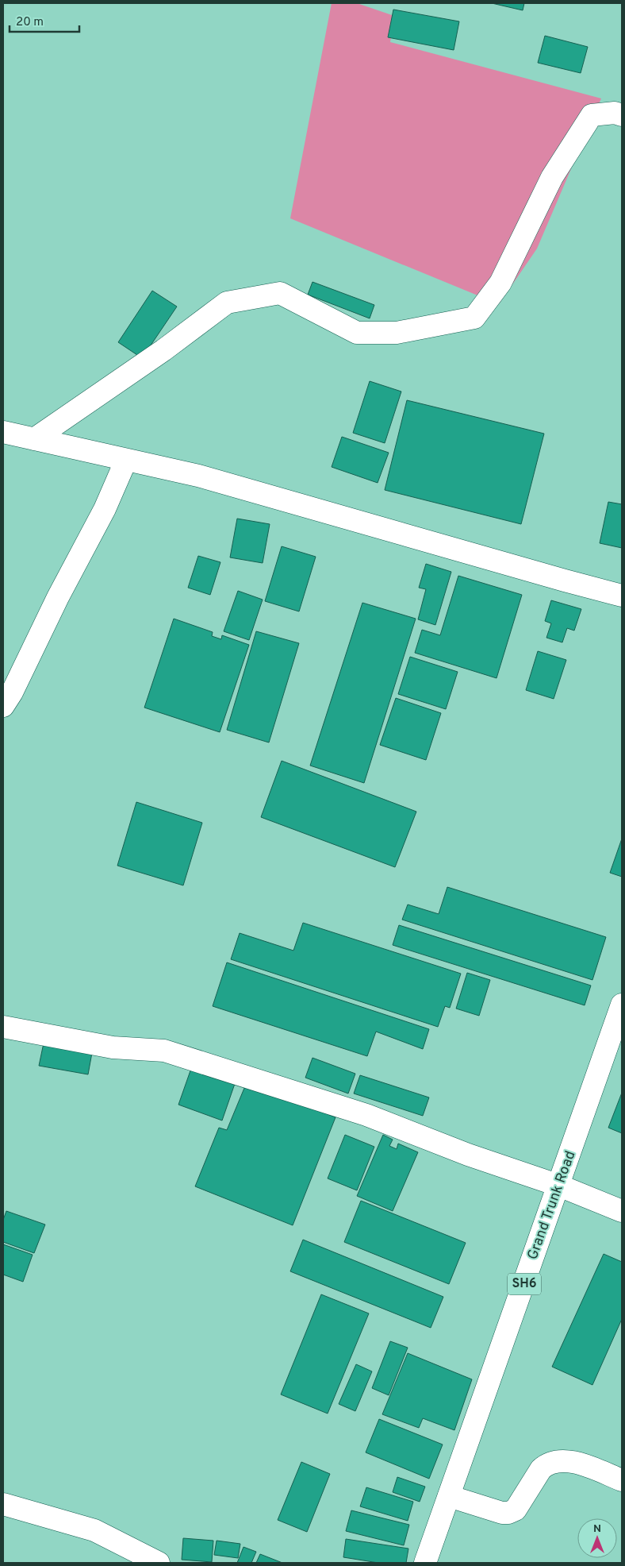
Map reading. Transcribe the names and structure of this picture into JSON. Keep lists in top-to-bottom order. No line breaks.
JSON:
{"streets":{"street":["Grand Trunk Road","SH6"]},"scale_bar":"20 m","north":"top"}
